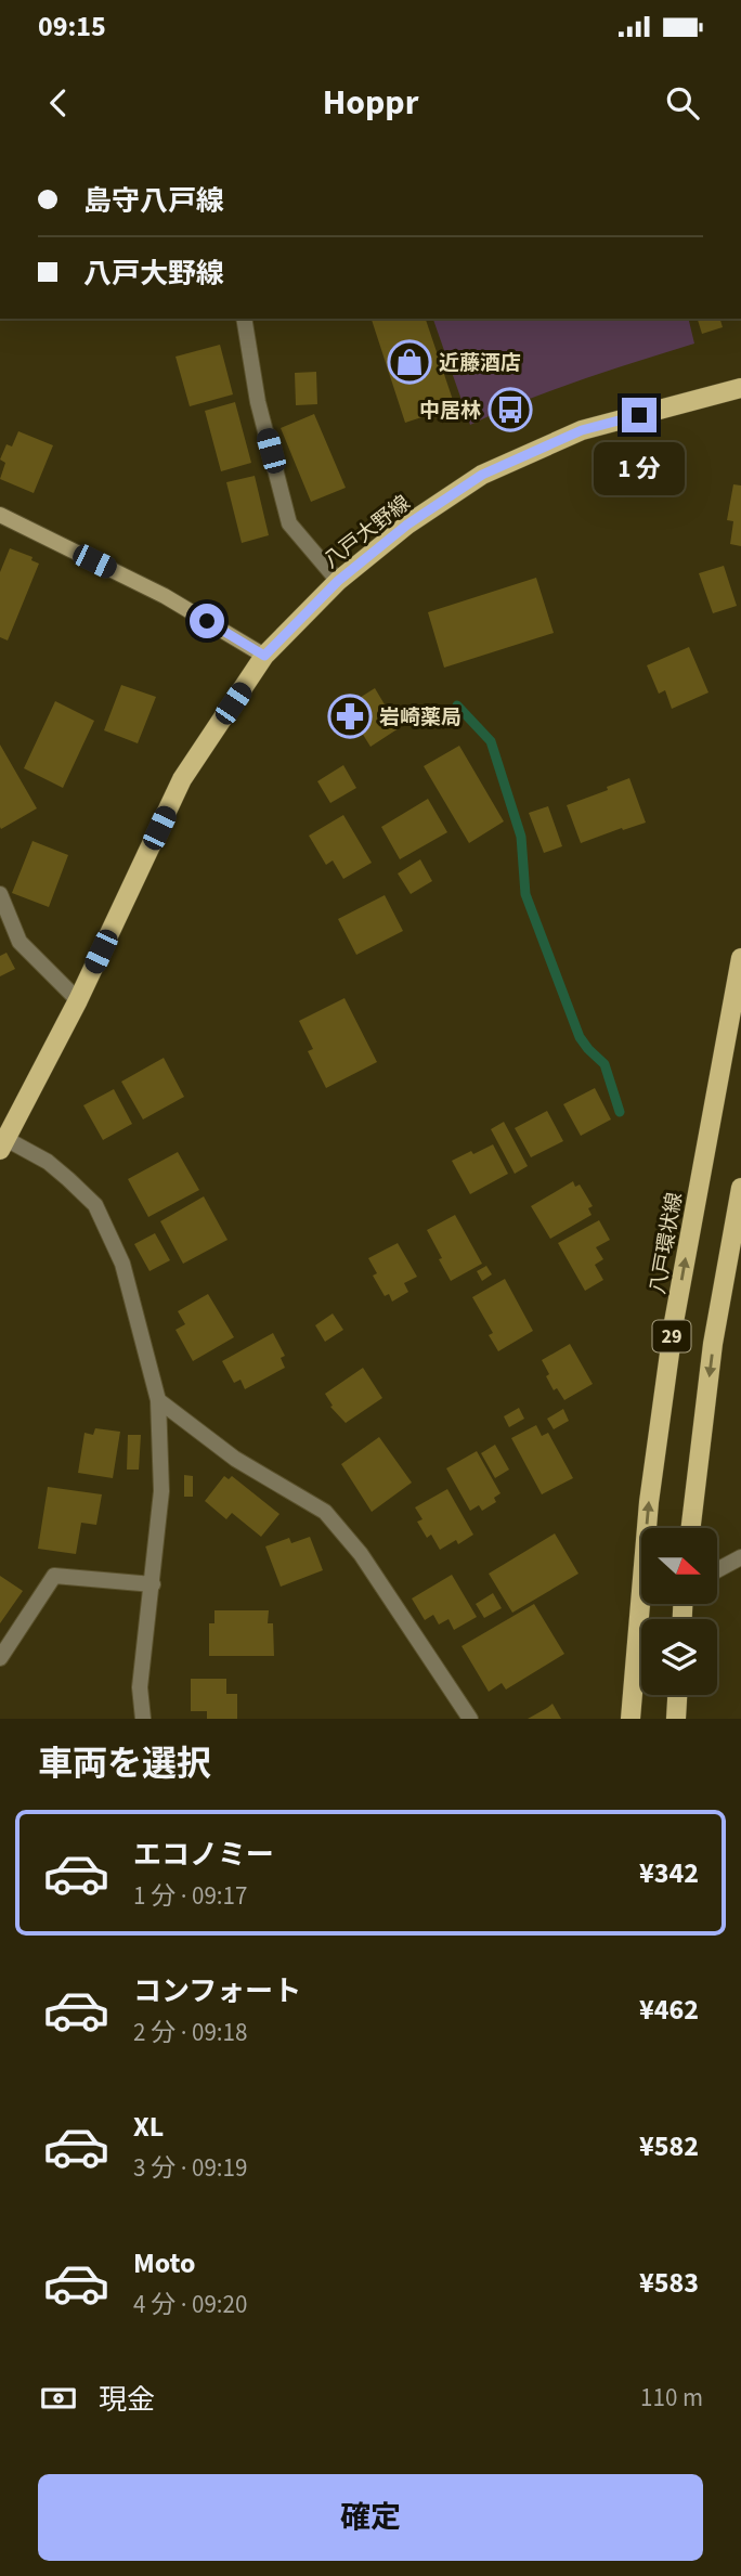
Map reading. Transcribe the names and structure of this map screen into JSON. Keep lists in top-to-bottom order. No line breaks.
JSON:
{"streets":{"main road":["八戸大野線","八戸環状線","29"]},"places":{"shop":["近藤酒店"],"bus stop":["中居林"],"pharmacy":["岩崎薬局"]},"north":"right","page":{"status":"09:15","header":"Hoppr","banner":["島守八戸線","八戸大野線"],"bubble":"1 分","heading":"車両を選択","list":[{"name":"エコノミー","note":"1 分 · 09:17","value":"¥342"},{"name":"コンフォート","note":"2 分 · 09:18","value":"¥462"},{"name":"XL","note":"3 分 · 09:19","value":"¥582"},{"name":"Moto","note":"4 分 · 09:20","value":"¥583"}],"pay":["現金","110 m"],"buttons":"確定"}}
